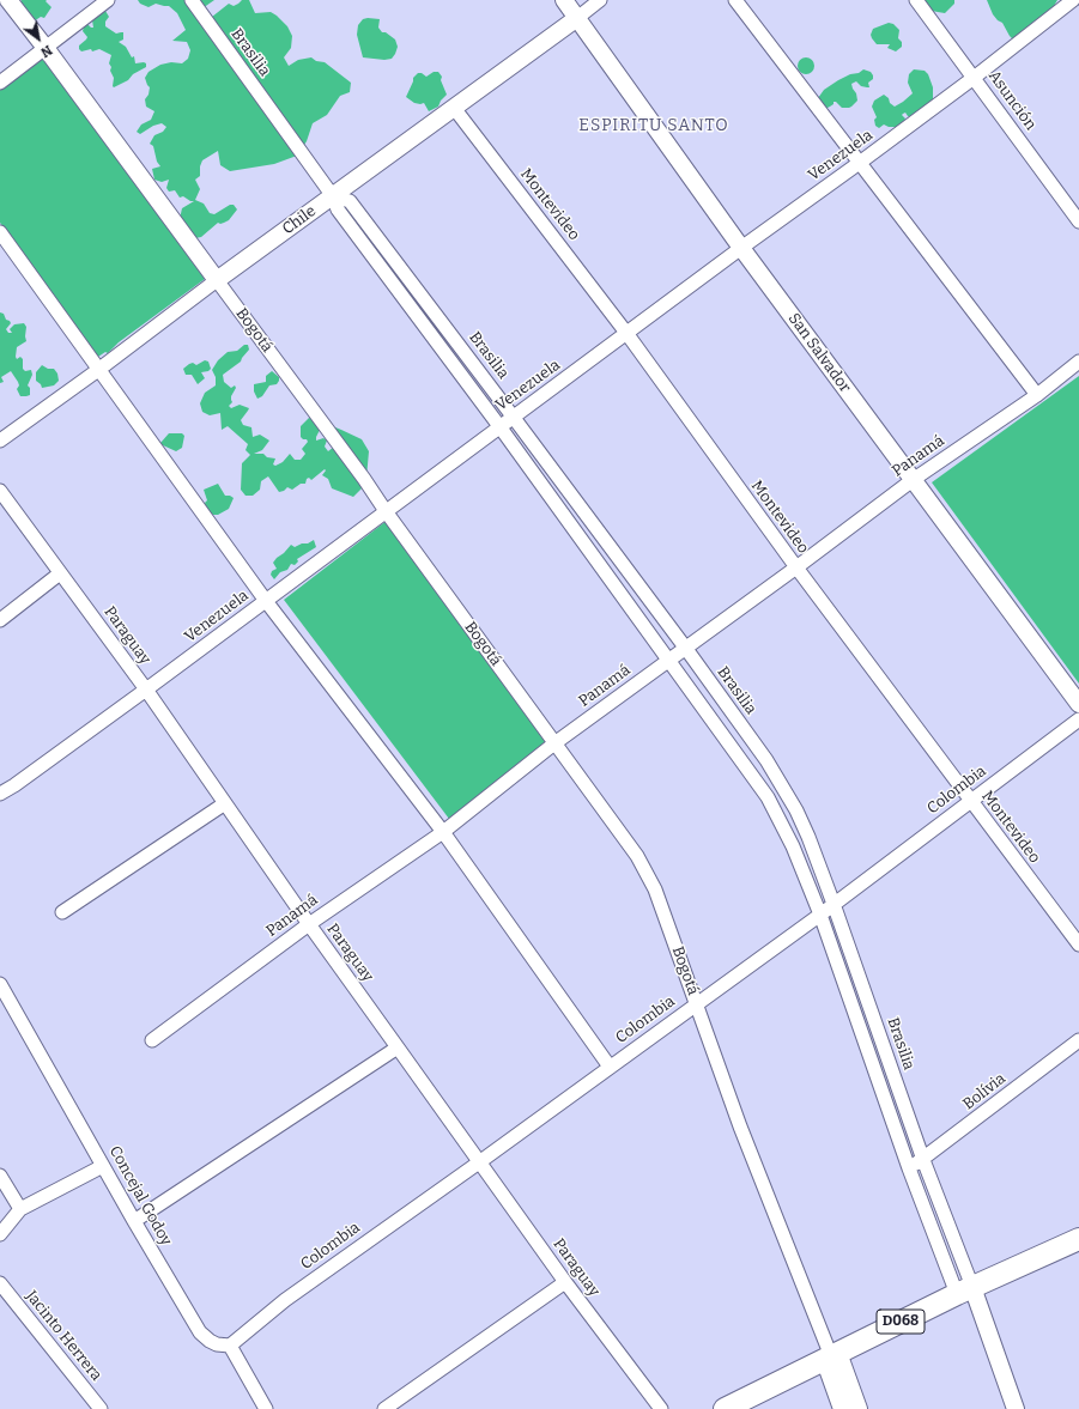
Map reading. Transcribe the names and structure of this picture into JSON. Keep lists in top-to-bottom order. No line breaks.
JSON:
{"streets":{"main road":["D068"],"street":["Brasilia","Asunción","Venezuela","Montevideo","Chile","Bogotá","San Salvador","Panamá","Paraguay","Colombia","Bolívia","Concejal Godoy","Jacinto Herrera"]},"crossings":[["Brasilia","Venezuela"],["Brasilia","Chile"],["Brasilia","Panamá"],["Brasilia","Colombia"],["Brasilia","Bolívia"],["Brasilia","D068"],["Asunción","Venezuela"],["Venezuela","Montevideo"],["Venezuela","Bogotá"],["Venezuela","San Salvador"],["Venezuela","Paraguay"],["Montevideo","Chile"],["Montevideo","Panamá"],["Montevideo","Colombia"],["Chile","Bogotá"],["Chile","San Salvador"],["Bogotá","Panamá"],["Bogotá","Colombia"],["Bogotá","D068"],["San Salvador","Panamá"],["Panamá","Paraguay"],["Paraguay","Colombia"],["Colombia","Concejal Godoy"]],"districts":["ESPIRITU SANTO"],"north":"bottom right"}
